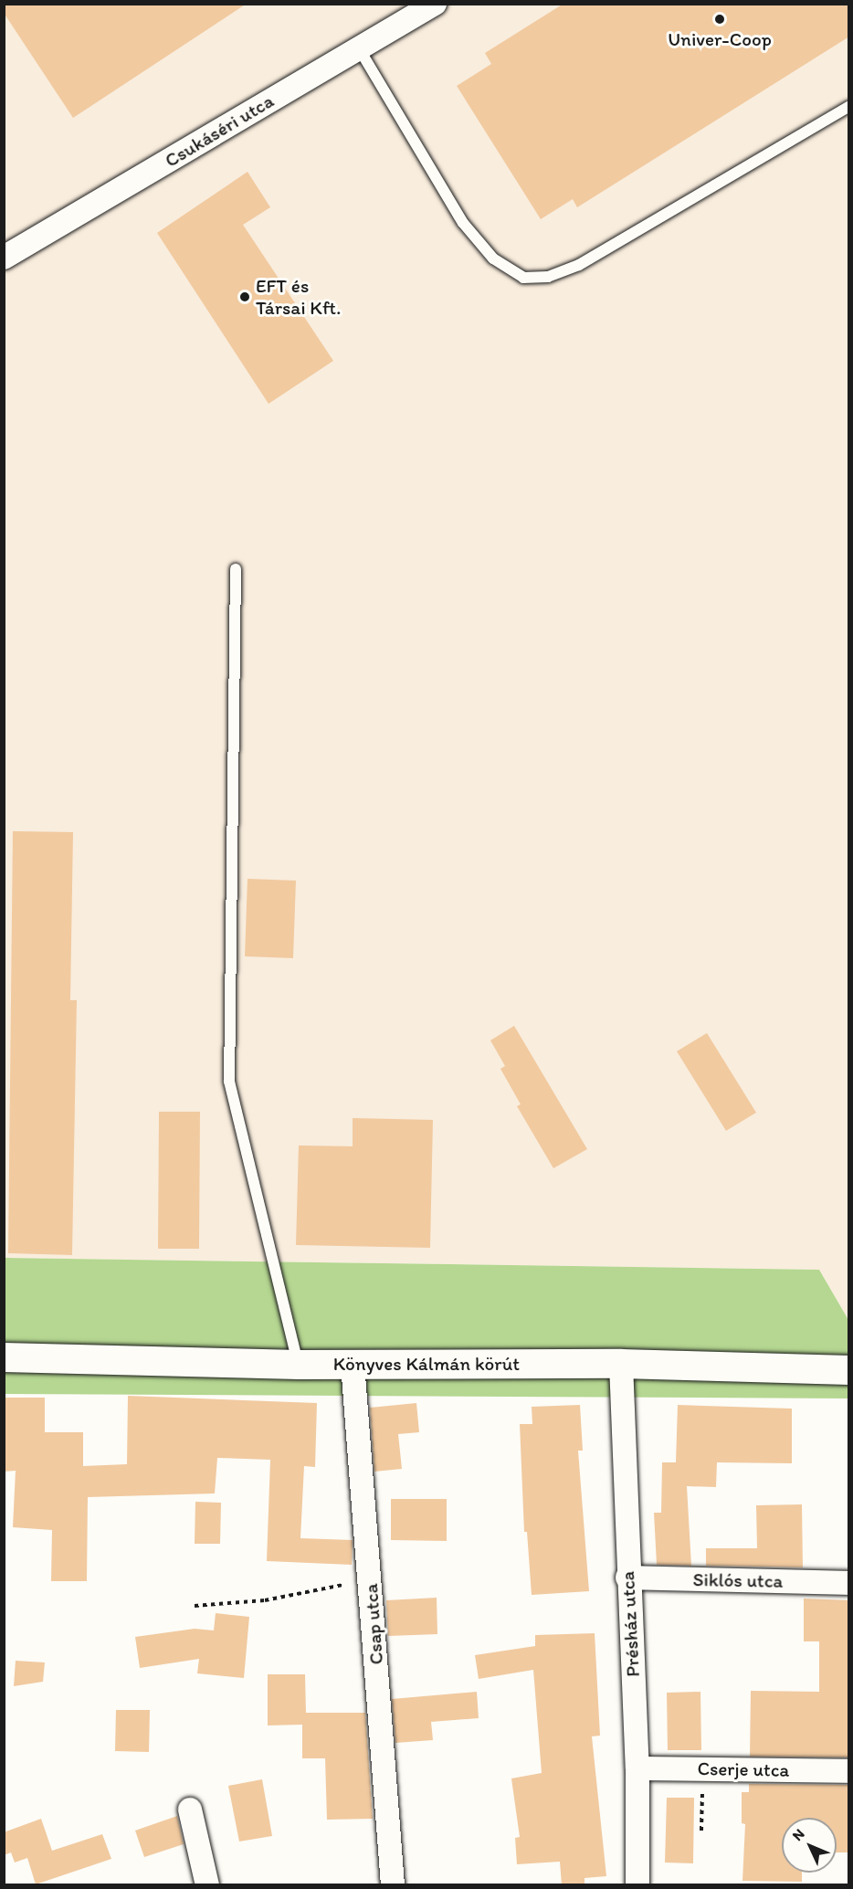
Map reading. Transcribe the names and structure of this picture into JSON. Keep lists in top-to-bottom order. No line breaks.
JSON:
{"streets":{"street":["Csukáséri utca","Könyves Kálmán körút","Siklós utca","Csap utca","Présház utca","Cserje utca"]},"crossings":[["Könyves Kálmán körút","Csap utca"],["Könyves Kálmán körút","Présház utca"],["Siklós utca","Présház utca"],["Présház utca","Cserje utca"]],"places":["Univer-Coop","EFT és Társai Kft."],"north":"top left"}
